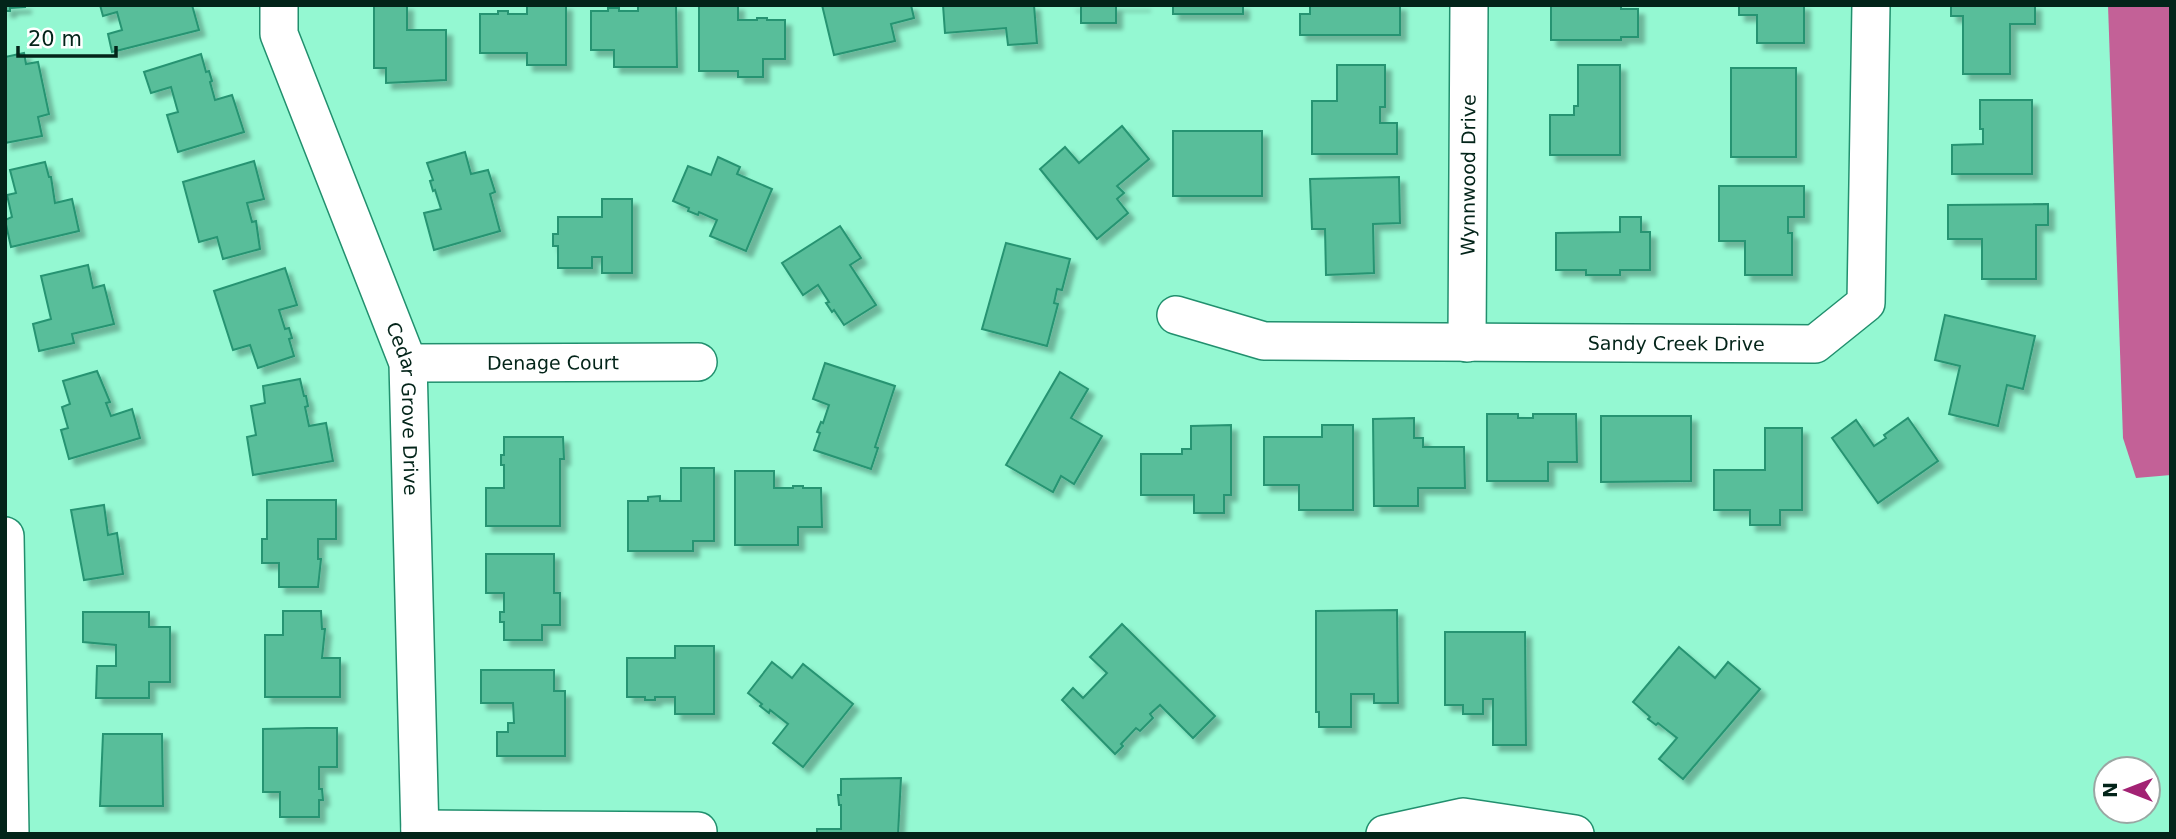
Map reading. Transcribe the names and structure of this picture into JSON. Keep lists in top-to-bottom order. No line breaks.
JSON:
{"streets":{"street":["Wynnwood Drive","Sandy Creek Drive","Denage Court","Cedar Grove Drive"]},"crossings":[["Wynnwood Drive","Sandy Creek Drive"],["Denage Court","Cedar Grove Drive"]],"scale_bar":"20 m","north":"left"}
